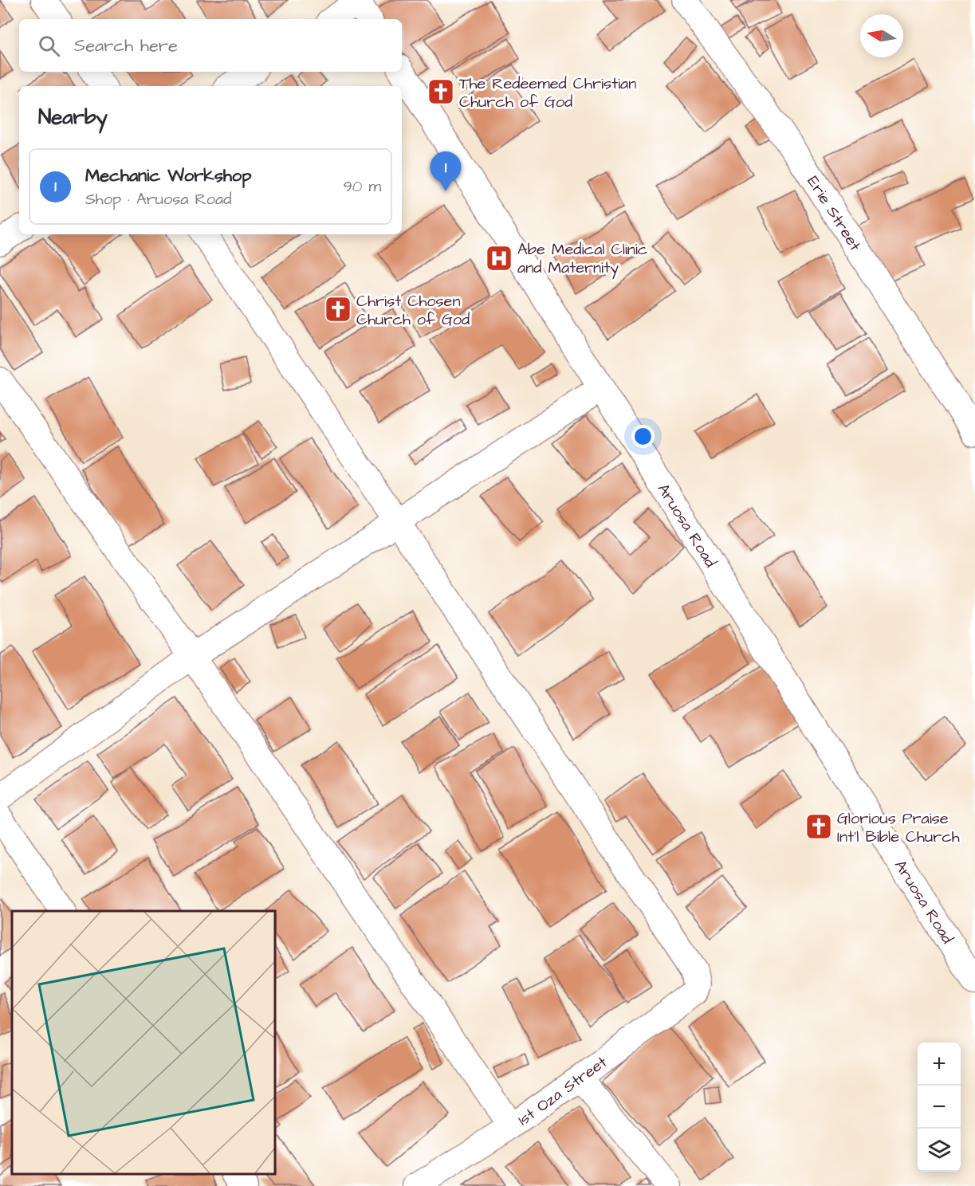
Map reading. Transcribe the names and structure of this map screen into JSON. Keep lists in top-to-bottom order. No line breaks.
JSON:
{"streets":{"street":["Erie Street","Aruosa Road","1st Oza Street"]},"places":{"church":["The Redeemed Christian Church of God","Christ Chosen Church of God","Glorious Praise Int'l Bible Church"],"hospital":["Abe Medical Clinic and Maternity"]},"north":"left","page":{"search":"Search here","heading":"Nearby","list":[{"mark":"1","name":"Mechanic Workshop","note":"Shop · Aruosa Road","value":"90 m"}],"pins":"1","map_buttons":["+","−"]}}
